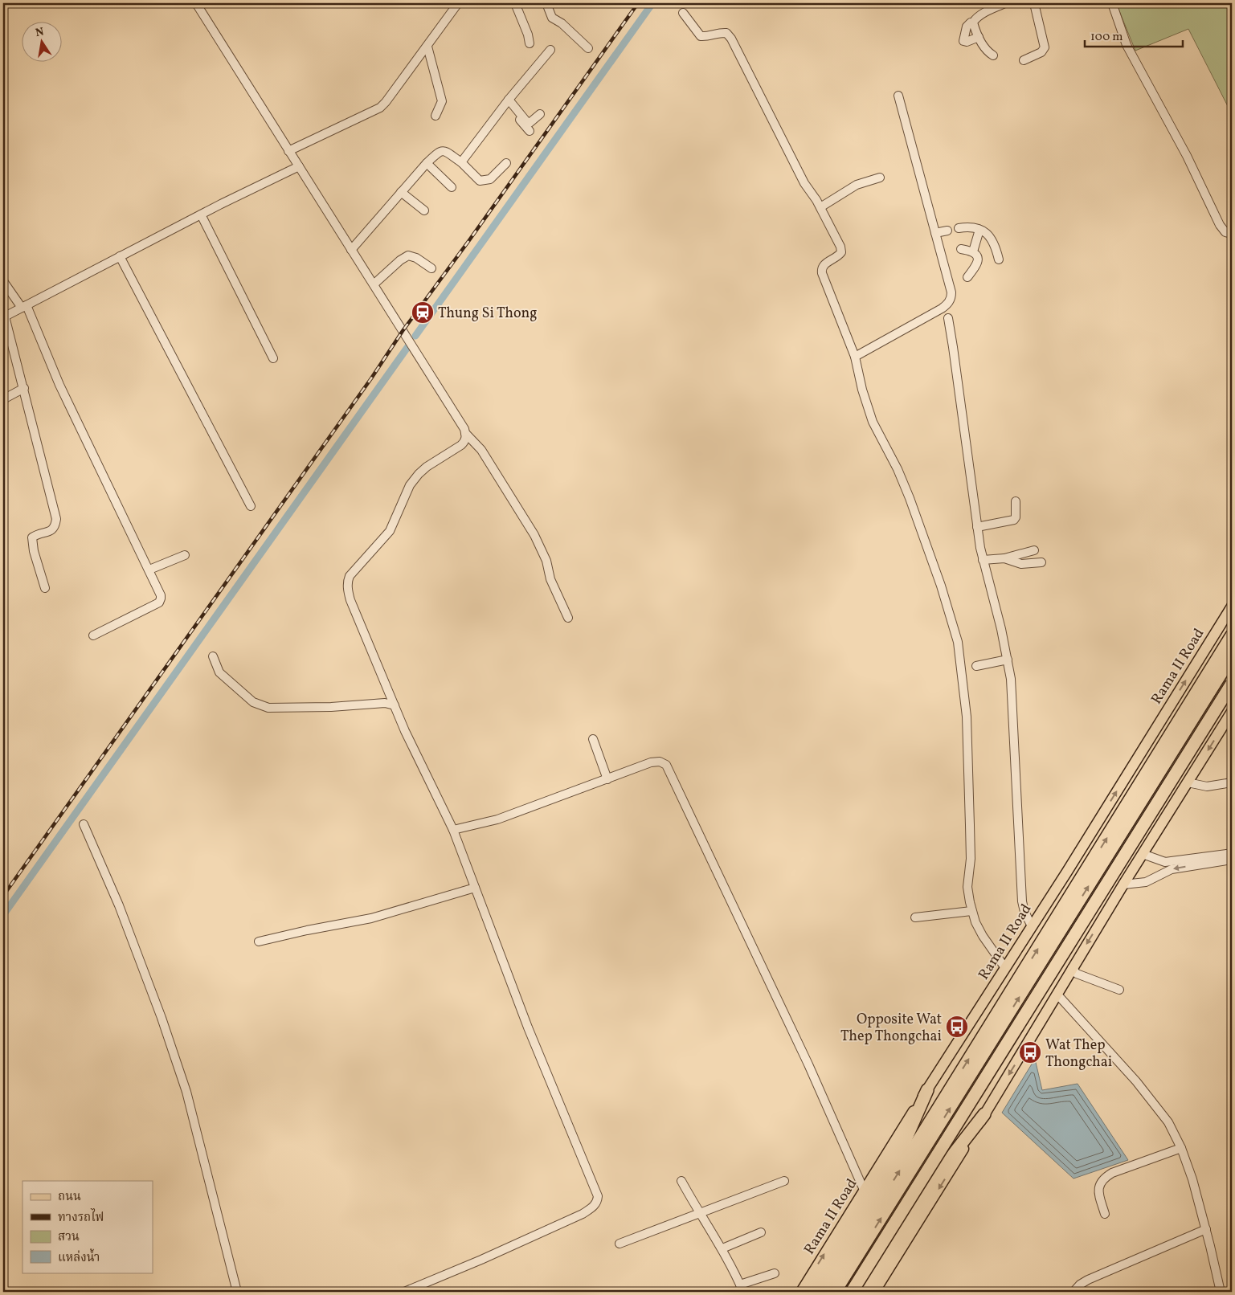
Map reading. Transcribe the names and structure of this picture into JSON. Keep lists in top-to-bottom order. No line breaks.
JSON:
{"streets":{"main road":["Rama II Road"]},"places":{"station":["Thung Si Thong"],"bus stop":["Opposite Wat Thep Thongchai","Wat Thep Thongchai"]},"legend":["ถนน","ทางรถไฟ","สวน","แหล่งน้ำ"],"scale_bar":"100 m","north":"top"}
